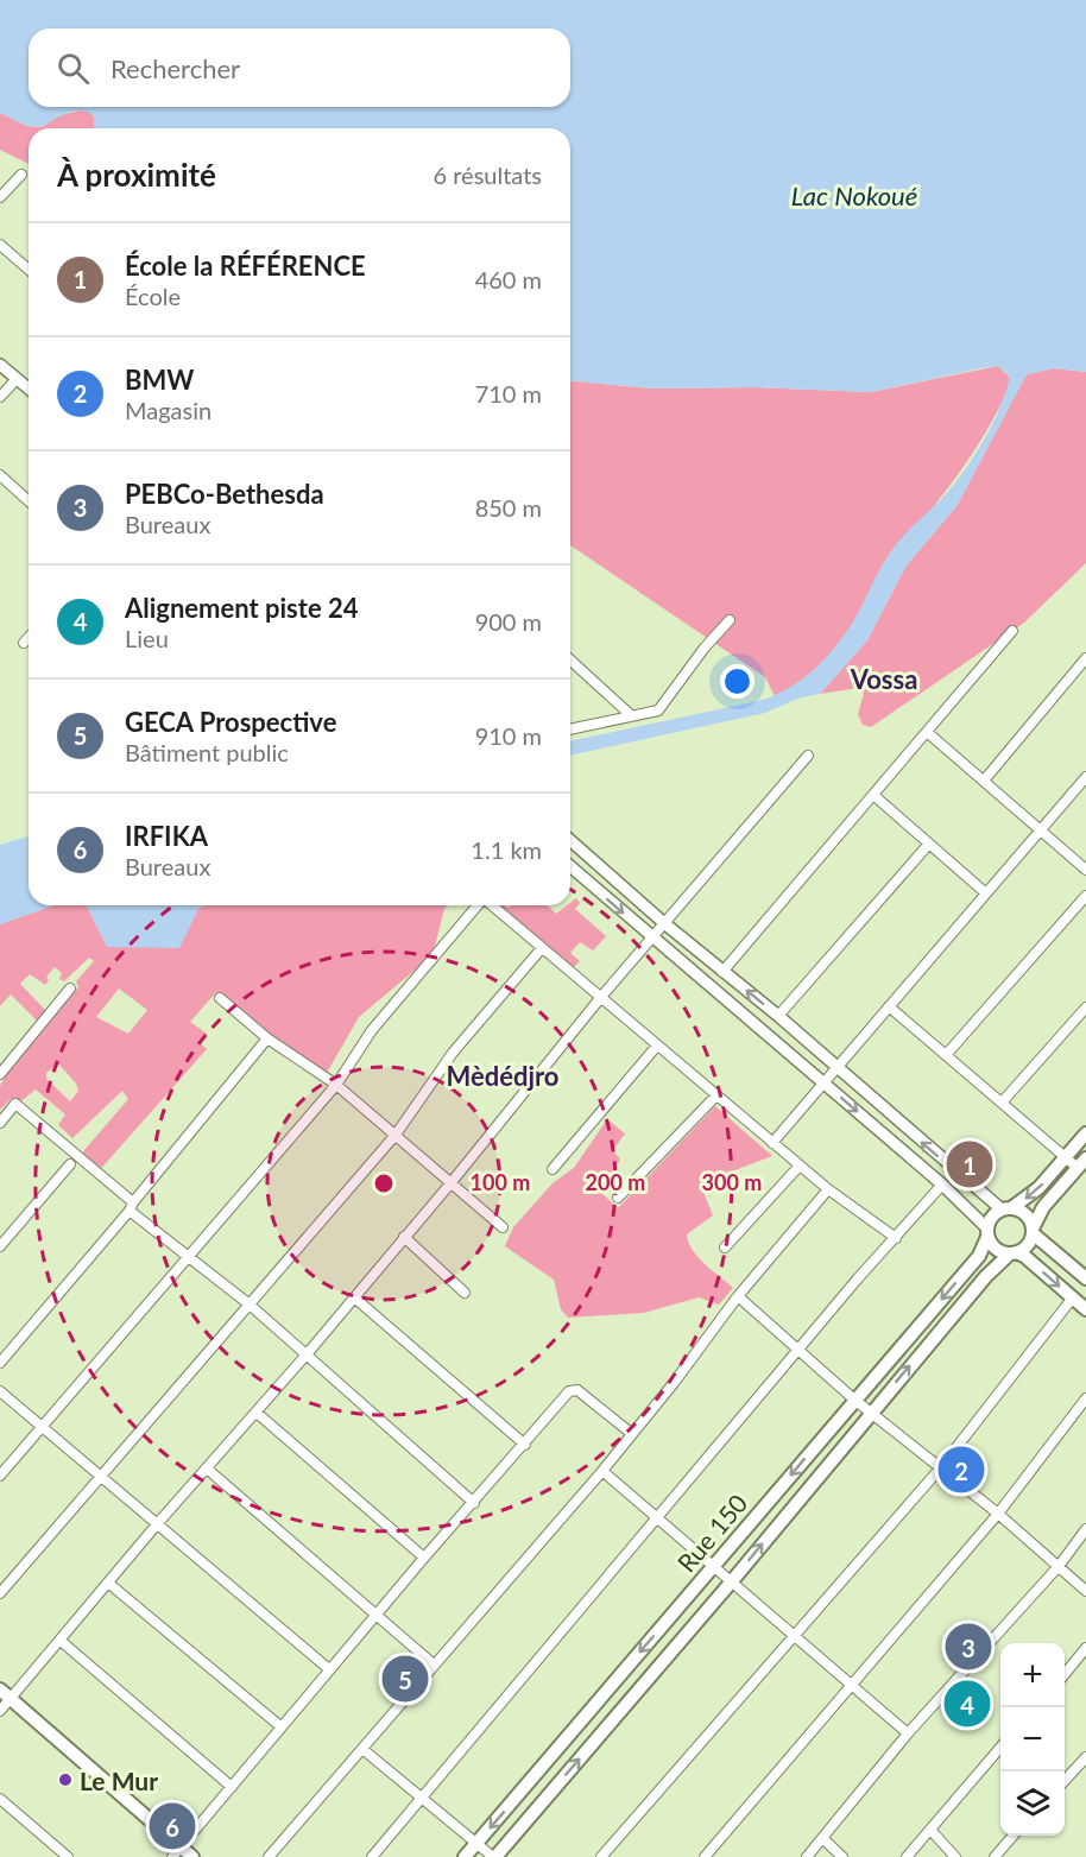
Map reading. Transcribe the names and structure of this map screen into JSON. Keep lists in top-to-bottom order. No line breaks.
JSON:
{"streets":{"main road":["Rue 150"]},"districts":["Vossa","Mèdédjro"],"water":["Lac Nokoué"],"places":["Le Mur"],"page":{"search":"Rechercher","heading":["À proximité","6 résultats"],"list":[{"mark":"1","name":"École la RÉFÉRENCE","note":"École","value":"460 m"},{"mark":"2","name":"BMW","note":"Magasin","value":"710 m"},{"mark":"3","name":"PEBCo-Bethesda","note":"Bureaux","value":"850 m"},{"mark":"4","name":"Alignement piste 24","note":"Lieu","value":"900 m"},{"mark":"5","name":"GECA Prospective","note":"Bâtiment public","value":"910 m"},{"mark":"6","name":"IRFIKA","note":"Bureaux","value":"1.1 km"}],"pins":["1","2","3","5","4","6"],"map_buttons":["+","−"]},"rings":["100 m","200 m","300 m"]}
